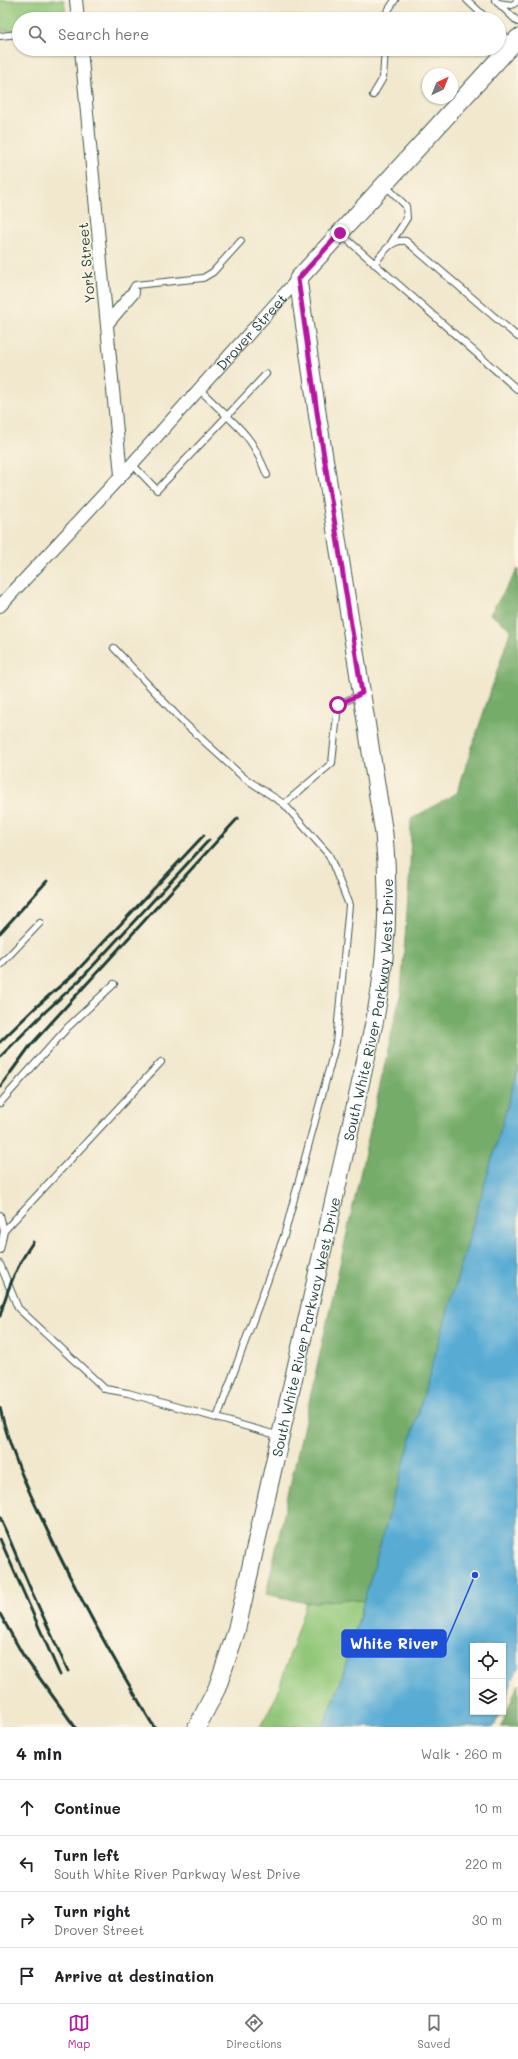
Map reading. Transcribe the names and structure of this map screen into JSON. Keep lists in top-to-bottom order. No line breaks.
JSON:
{"streets":{"street":["York Street","Drover Street","South White River Parkway West Drive"]},"crossings":[["York Street","Drover Street"],["Drover Street","South White River Parkway West Drive"]],"places":["White River"],"north":"top right","page":{"search":"Search here","heading":["4 min","Walk · 260 m"],"list":[["Continue","10 m"],["Turn left","South White River Parkway West Drive","220 m"],["Turn right","Drover Street","30 m"],"Arrive at destination"],"nav":["Map","Directions","Saved"]}}
